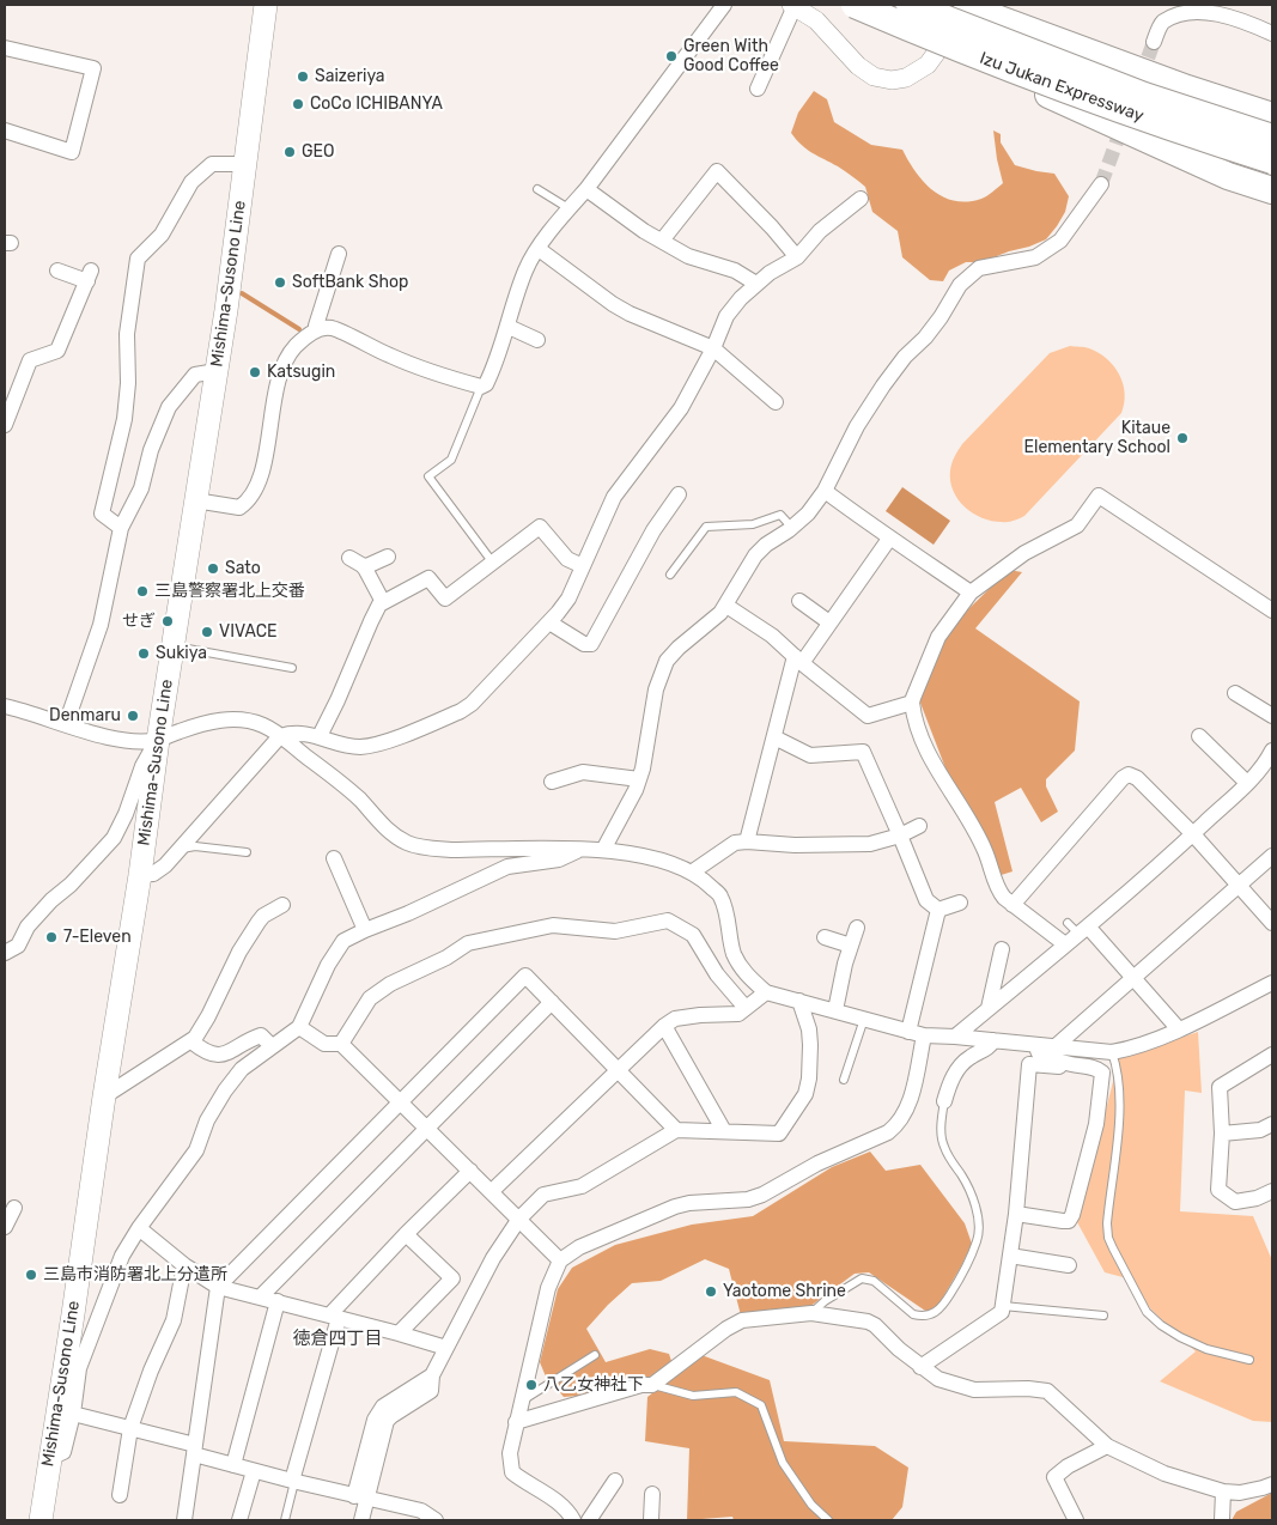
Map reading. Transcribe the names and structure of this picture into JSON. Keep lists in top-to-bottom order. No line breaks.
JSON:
{"streets":{"highway":["Izu Jukan Expressway"],"main road":["Mishima-Susono Line"]},"districts":["徳倉四丁目"],"places":["Green With Good Coffee","Saizeriya","CoCo ICHIBANYA","GEO","SoftBank Shop","Katsugin","Kitaue Elementary School","Sato","三島警察署北上交番","せぎ","VIVACE","Sukiya","Denmaru","7-Eleven","三島市消防署北上分遣所","Yaotome Shrine","八乙女神社下"]}
